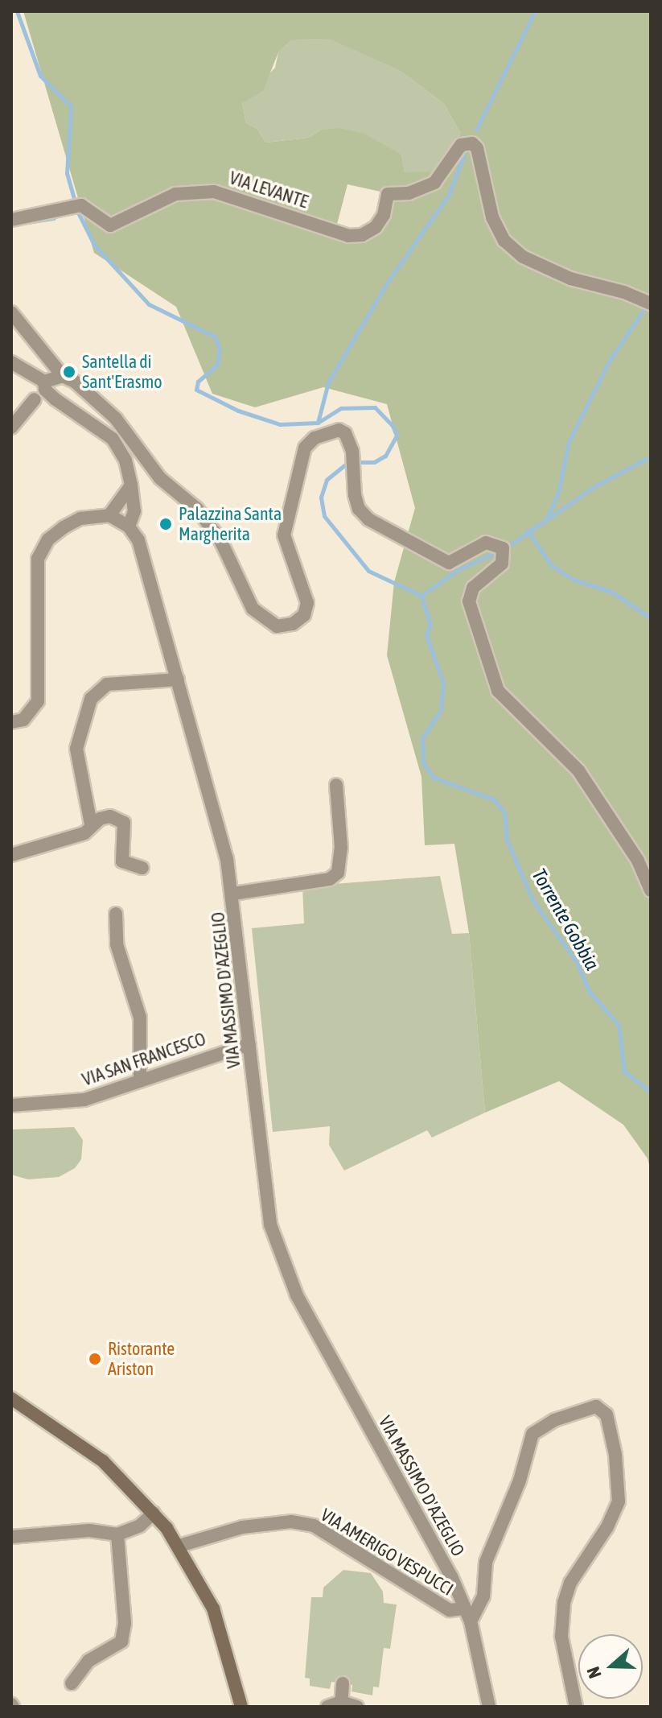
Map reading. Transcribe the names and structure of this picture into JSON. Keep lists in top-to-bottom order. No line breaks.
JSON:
{"streets":{"street":["VIA LEVANTE","VIA MASSIMO D'AZEGLIO","VIA SAN FRANCESCO","VIA AMERIGO VESPUCCI"]},"crossings":[["VIA MASSIMO D'AZEGLIO","VIA SAN FRANCESCO"],["VIA MASSIMO D'AZEGLIO","VIA AMERIGO VESPUCCI"]],"water":["Torrente Gobbia"],"places":["Santella di Sant'Erasmo","Palazzina Santa Margherita","Ristorante Ariston"],"north":"left"}
